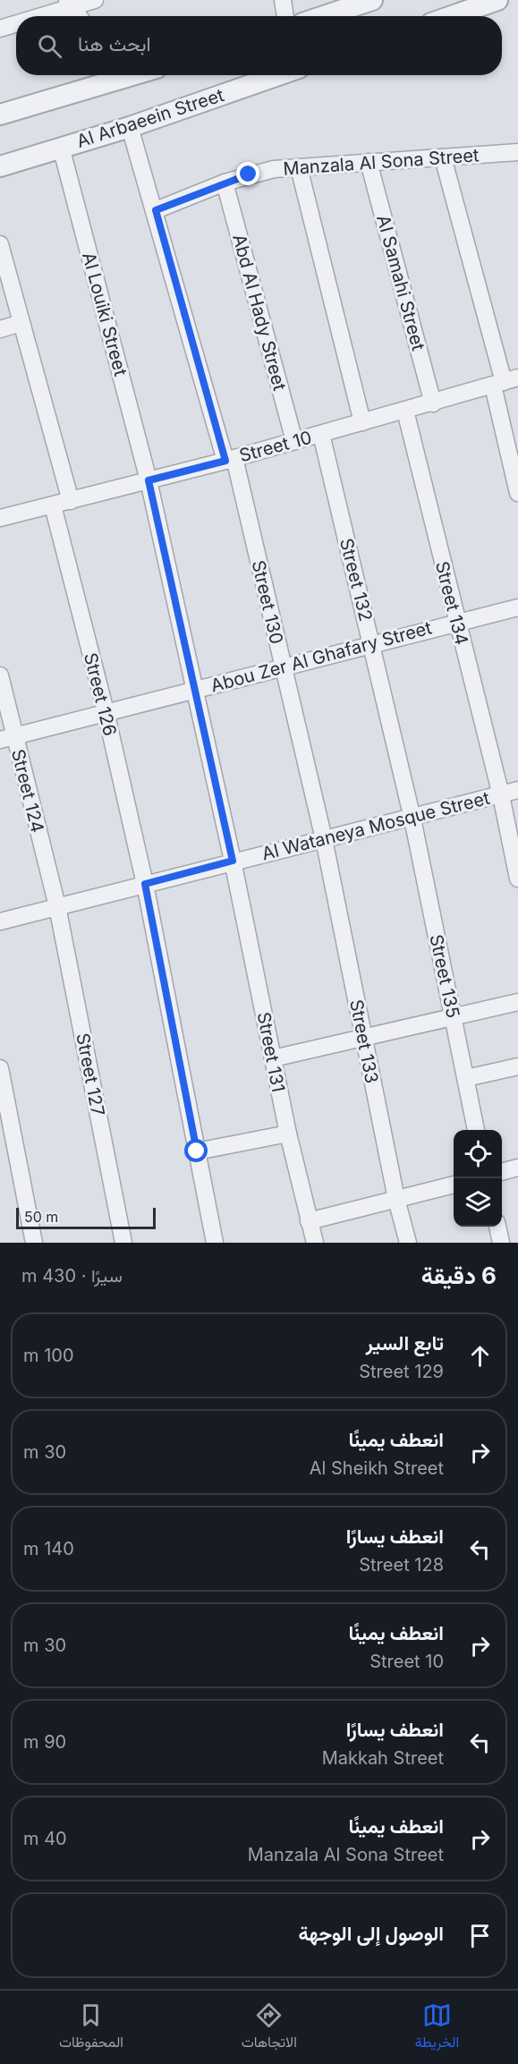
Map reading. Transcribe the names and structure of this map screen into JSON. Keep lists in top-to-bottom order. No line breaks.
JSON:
{"streets":{"street":["Al Arbaeein Street","Manzala Al Sona Street","Al Samahi Street","Abd Al Hady Street","Al Louiki Street","Street 10","Street 132","Street 130","Street 134","Abou Zer Al Ghafary Street","Street 126","Street 124","Al Wataneya Mosque Street","Street 135","Street 133","Street 131","Street 127"]},"crossings":[["Al Arbaeein Street","Al Louiki Street"],["Al Arbaeein Street","Street 130"],["Manzala Al Sona Street","Al Samahi Street"],["Manzala Al Sona Street","Abd Al Hady Street"],["Manzala Al Sona Street","Street 130"],["Al Samahi Street","Street 10"],["Abd Al Hady Street","Street 10"],["Al Louiki Street","Street 10"],["Al Louiki Street","Abou Zer Al Ghafary Street"],["Al Louiki Street","Street 131"],["Street 10","Street 132"],["Street 10","Street 130"],["Street 10","Street 134"],["Street 10","Street 126"],["Street 132","Abou Zer Al Ghafary Street"],["Street 132","Al Wataneya Mosque Street"],["Street 132","Street 135"],["Street 130","Abou Zer Al Ghafary Street"],["Street 130","Al Wataneya Mosque Street"],["Street 130","Street 133"],["Street 134","Abou Zer Al Ghafary Street"],["Street 134","Al Wataneya Mosque Street"],["Abou Zer Al Ghafary Street","Street 126"],["Abou Zer Al Ghafary Street","Street 124"],["Abou Zer Al Ghafary Street","Street 131"],["Street 126","Al Wataneya Mosque Street"],["Street 124","Al Wataneya Mosque Street"],["Street 124","Street 127"],["Al Wataneya Mosque Street","Street 135"],["Al Wataneya Mosque Street","Street 133"],["Al Wataneya Mosque Street","Street 131"],["Al Wataneya Mosque Street","Street 127"]],"scale_bar":"50 m","page":{"search":"ابحث هنا","scale":"50 m","heading":["6 دقيقة","سيرًا · 430 m"],"list":[["تابع السير","Street 129","100 m"],["انعطف يمينًا","Al Sheikh Street","30 m"],["انعطف يسارًا","Street 128","140 m"],["انعطف يمينًا","Street 10","30 m"],["انعطف يسارًا","Makkah Street","90 m"],["انعطف يمينًا","Manzala Al Sona Street","40 m"],"الوصول إلى الوجهة"],"nav":["الخريطة","الاتجاهات","المحفوظات"]}}
